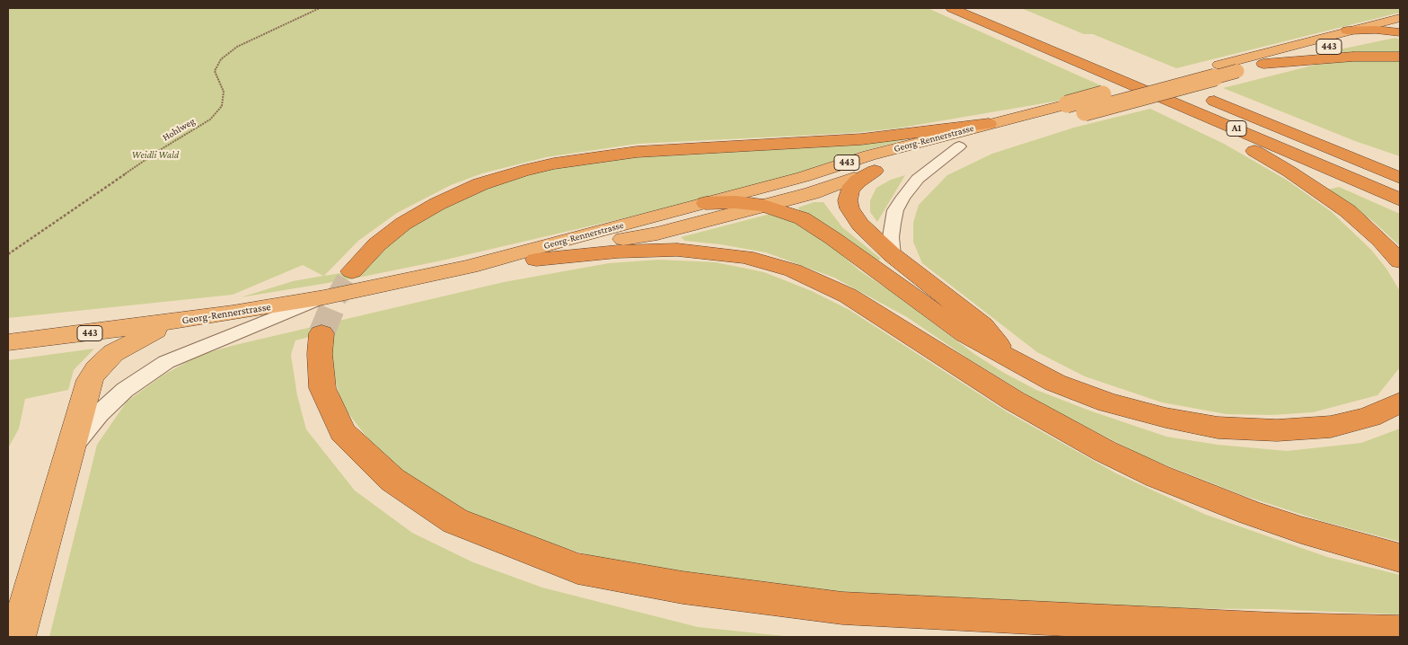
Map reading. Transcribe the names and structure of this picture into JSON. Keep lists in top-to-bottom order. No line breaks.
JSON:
{"streets":{"highway":["443","A1","Georg-Rennerstrasse"],"path":["Hohlweg"]},"parks":["Weidli Wald"]}
